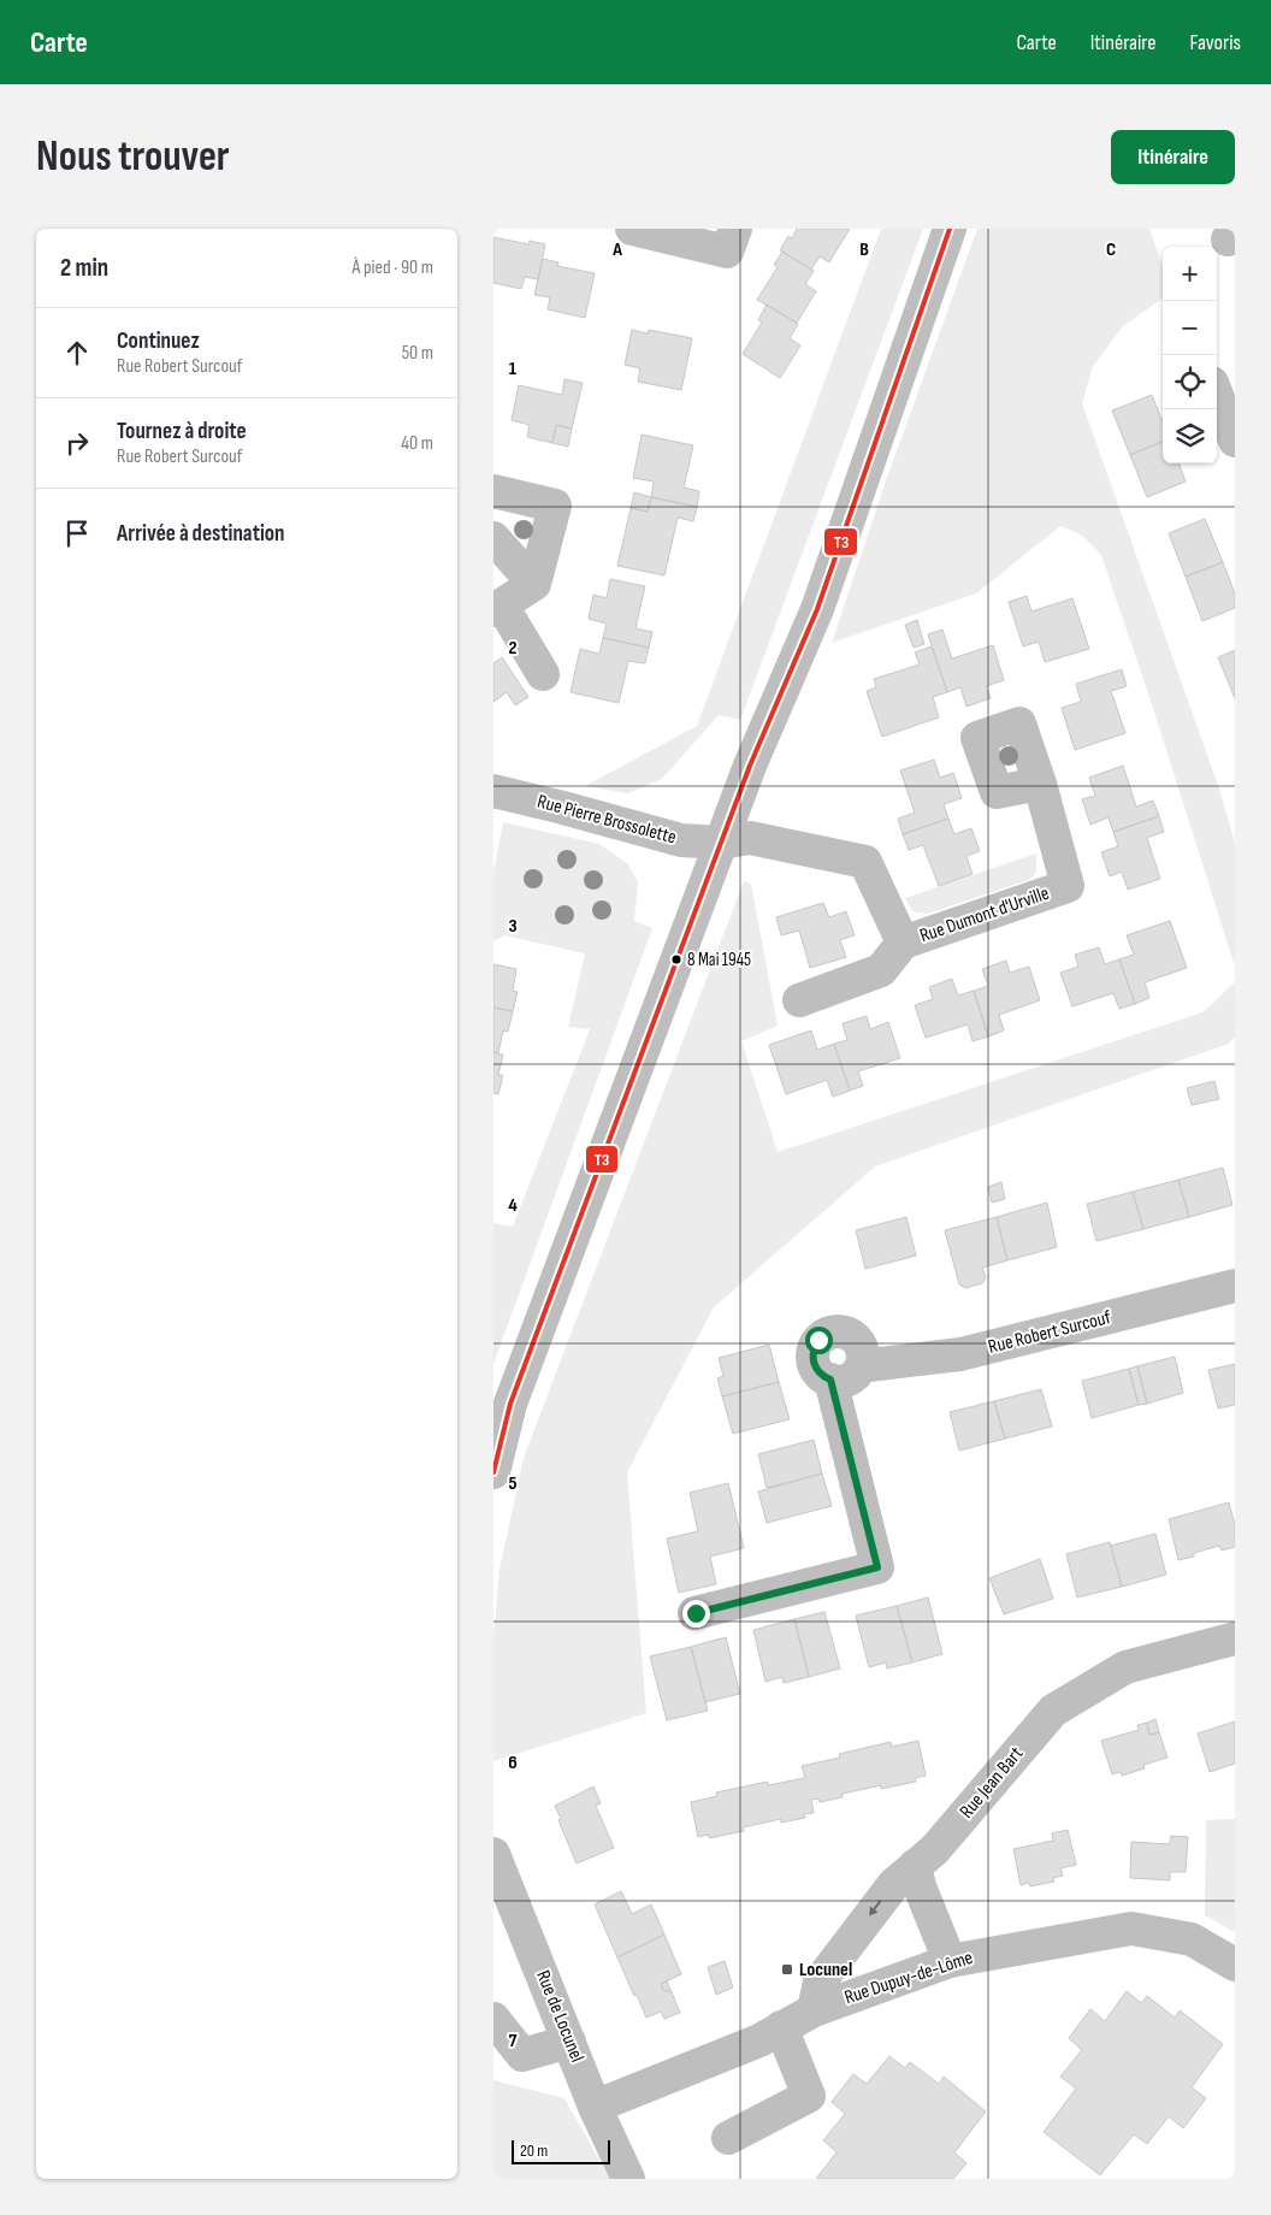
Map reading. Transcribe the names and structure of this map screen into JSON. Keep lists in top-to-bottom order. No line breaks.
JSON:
{"streets":{"street":["Rue Pierre Brossolette","Rue Dumont d'Urville","Rue Robert Surcouf","Rue Jean Bart","Rue Dupuy-de-Lôme","Rue de Locunel"]},"crossings":[["Rue Pierre Brossolette","Rue Dumont d'Urville"],["Rue Jean Bart","Rue Dupuy-de-Lôme"],["Rue Dupuy-de-Lôme","Rue de Locunel"]],"places":{"other":["8 Mai 1945"],"transit":["Locunel"]},"lines":["transit line T3"],"scale_bar":"20 m","page":{"header":"Carte","nav":["Carte","Itinéraire","Favoris"],"buttons":"Itinéraire","title":"Nous trouver","heading":["2 min","À pied · 90 m"],"map_buttons":["+","−"],"list":[["Continuez","Rue Robert Surcouf","50 m"],["Tournez à droite","Rue Robert Surcouf","40 m"],"Arrivée à destination"],"scale":"20 m"},"grid":{"columns":["A","B","C"],"rows":["1","2","3","4","5","6","7"]}}
